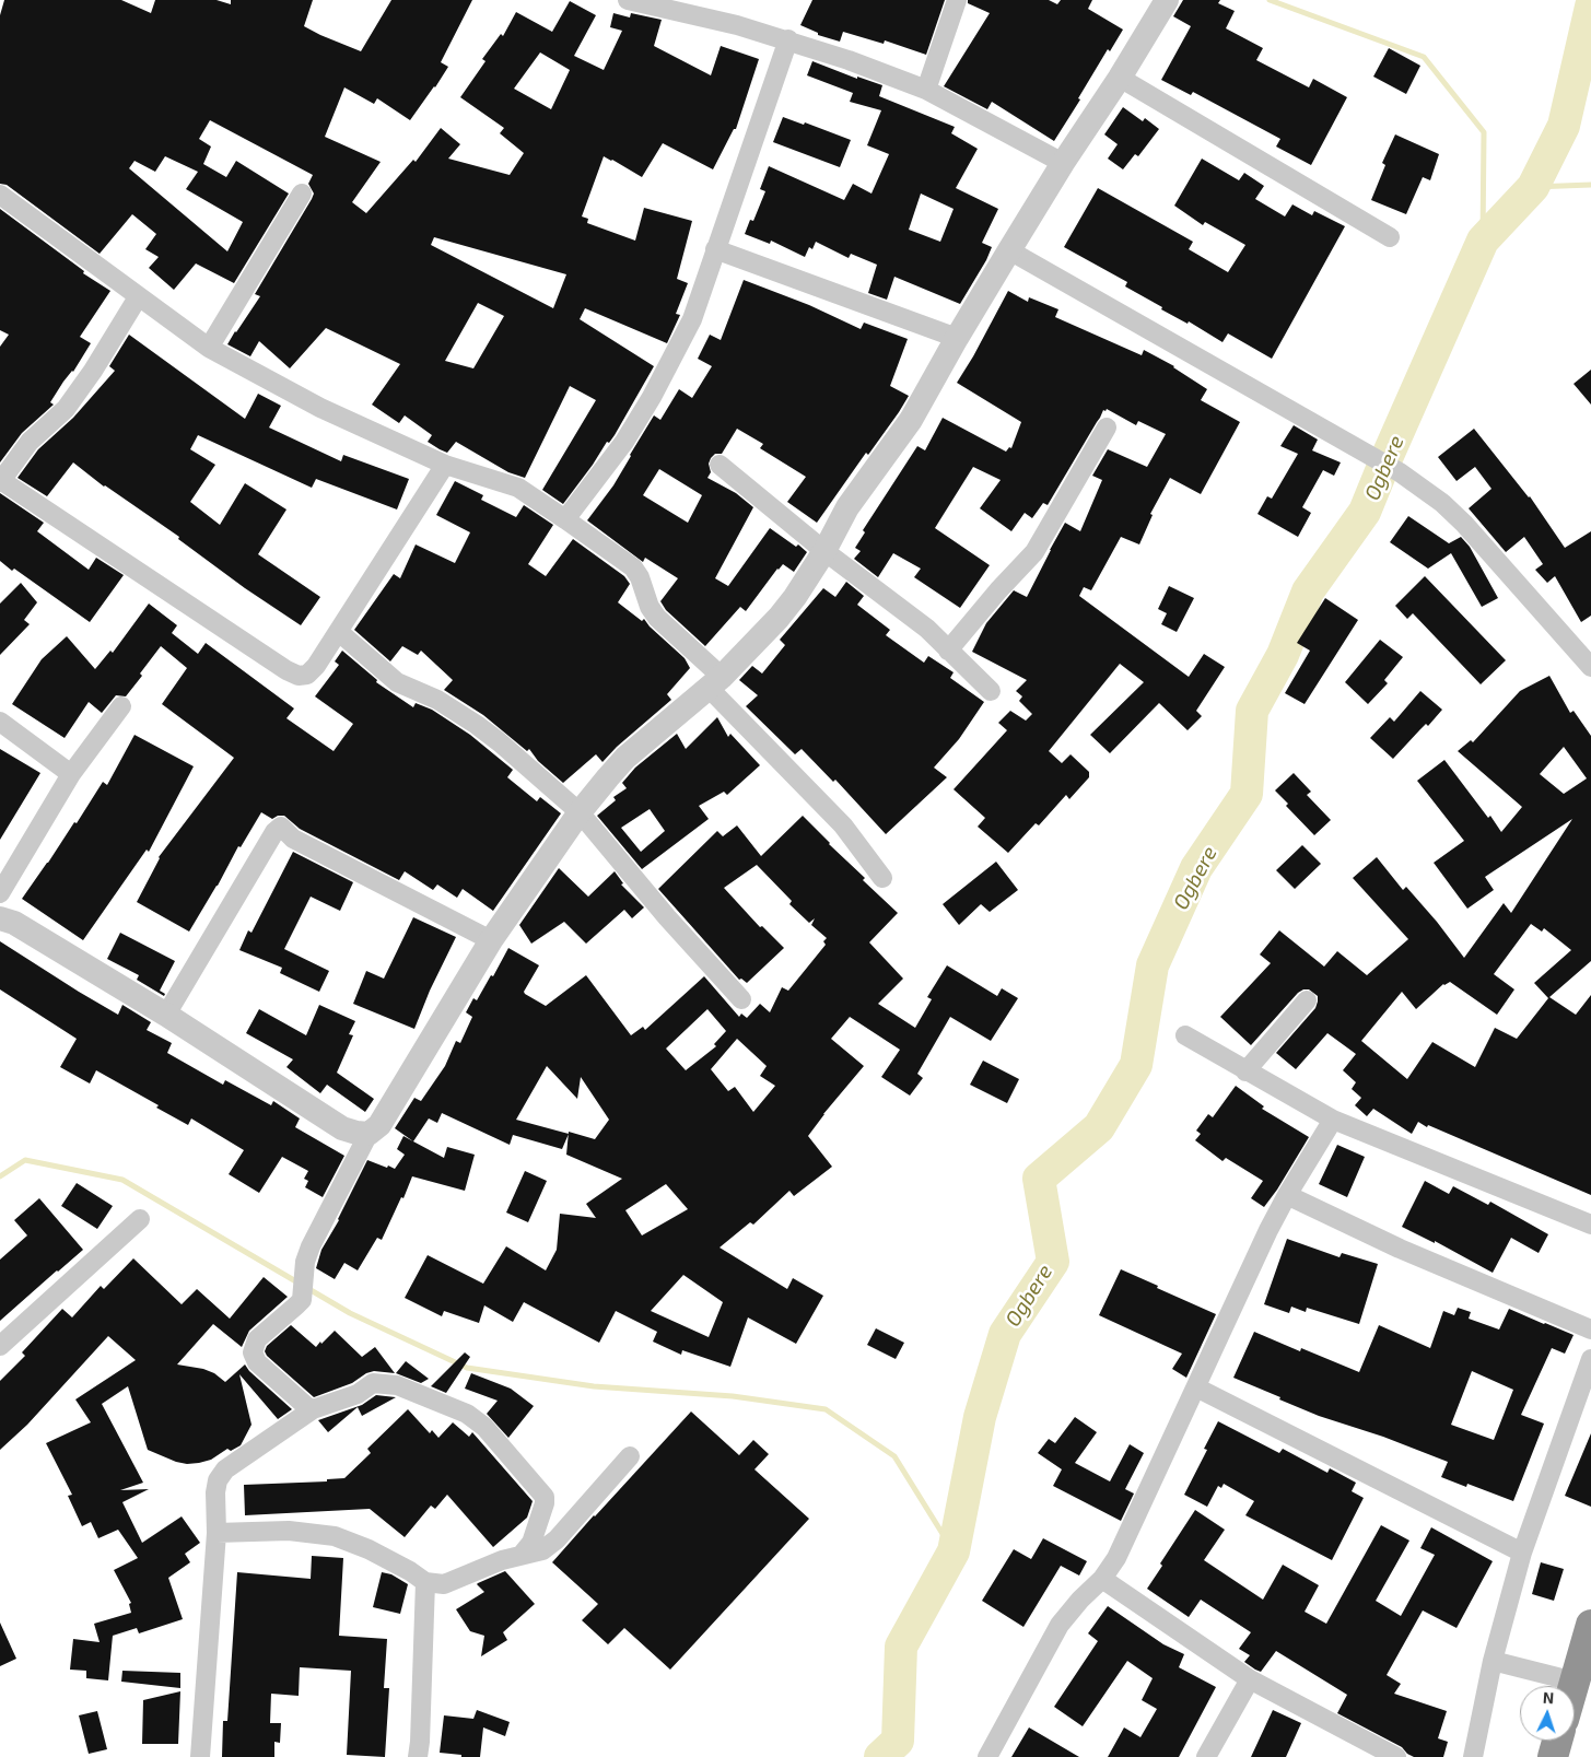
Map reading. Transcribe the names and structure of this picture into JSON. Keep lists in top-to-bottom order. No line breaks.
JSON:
{"water":["Ogbere"],"north":"top"}
